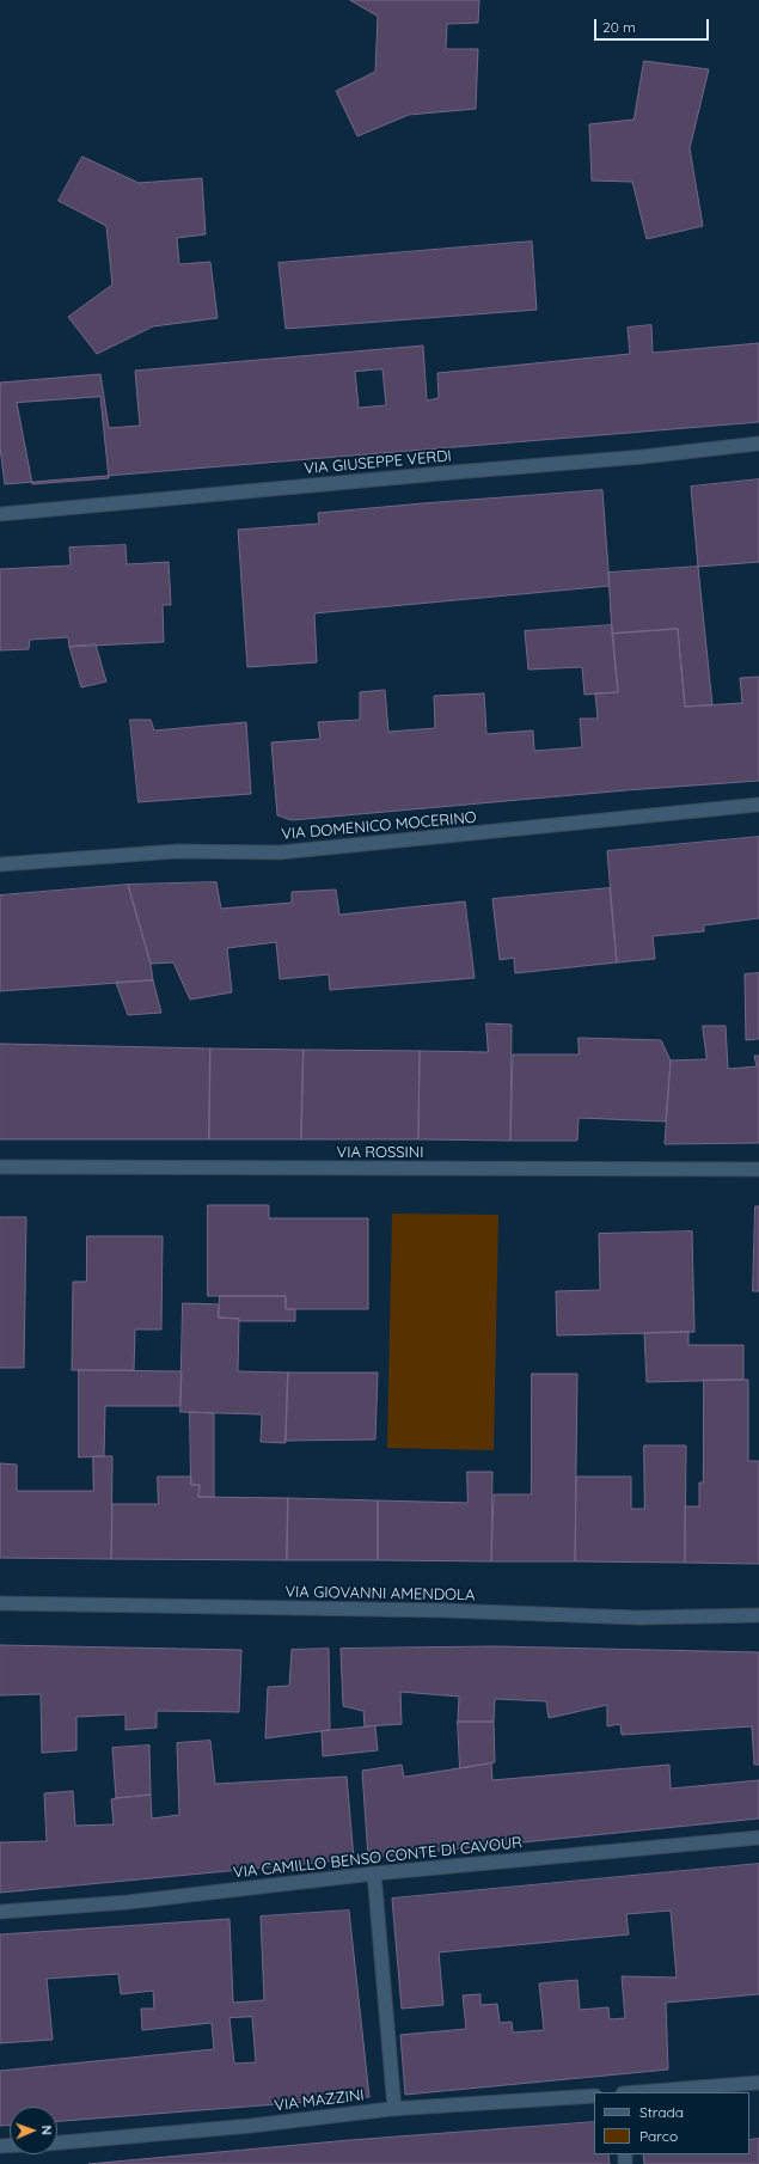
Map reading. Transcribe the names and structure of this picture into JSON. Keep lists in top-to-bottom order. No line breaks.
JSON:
{"streets":{"street":["VIA GIUSEPPE VERDI","VIA DOMENICO MOCERINO","VIA ROSSINI","VIA GIOVANNI AMENDOLA","VIA CAMILLO BENSO CONTE DI CAVOUR","VIA MAZZINI"]},"legend":["Strada","Parco"],"scale_bar":"20 m","north":"right"}
